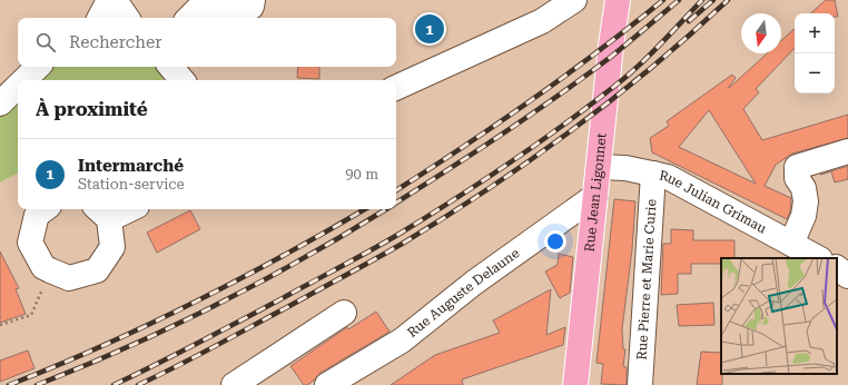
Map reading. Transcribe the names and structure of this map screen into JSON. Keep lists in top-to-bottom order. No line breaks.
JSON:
{"streets":{"main road":["Rue Jean Ligonnet"],"street":["Rue Julian Grimau","Rue Pierre et Marie Curie","Rue Auguste Delaune"]},"crossings":[["Rue Jean Ligonnet","Rue Julian Grimau"],["Rue Jean Ligonnet","Rue Auguste Delaune"],["Rue Julian Grimau","Rue Pierre et Marie Curie"]],"north":"bottom","page":{"pins":"1","map_buttons":["+","−"],"search":"Rechercher","heading":"À proximité","list":[{"mark":"1","name":"Intermarché","note":"Station-service","value":"90 m"}]}}
